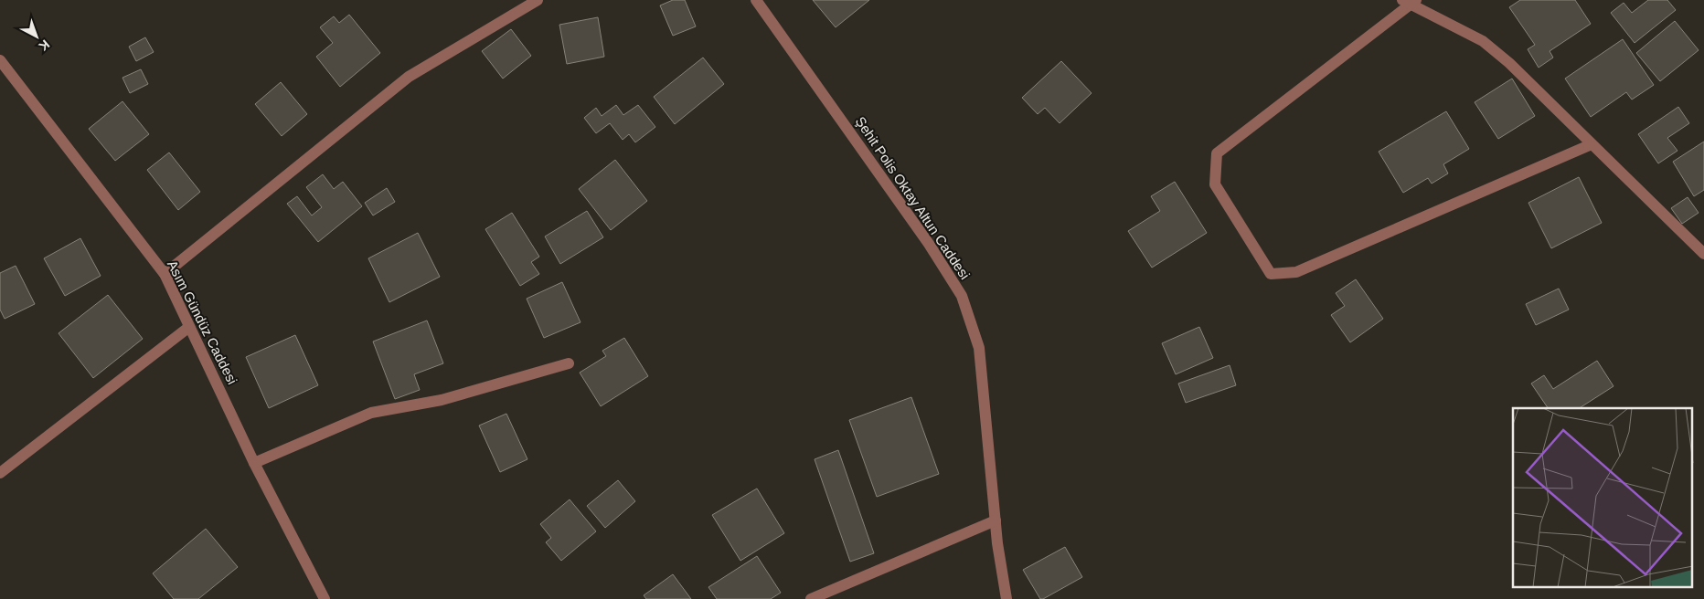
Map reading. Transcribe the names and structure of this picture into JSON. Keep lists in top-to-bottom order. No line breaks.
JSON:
{"streets":{"street":["Şehit Polis Oktay Altun Caddesi","Asım Gündüz Caddesi"]},"north":"bottom right"}
